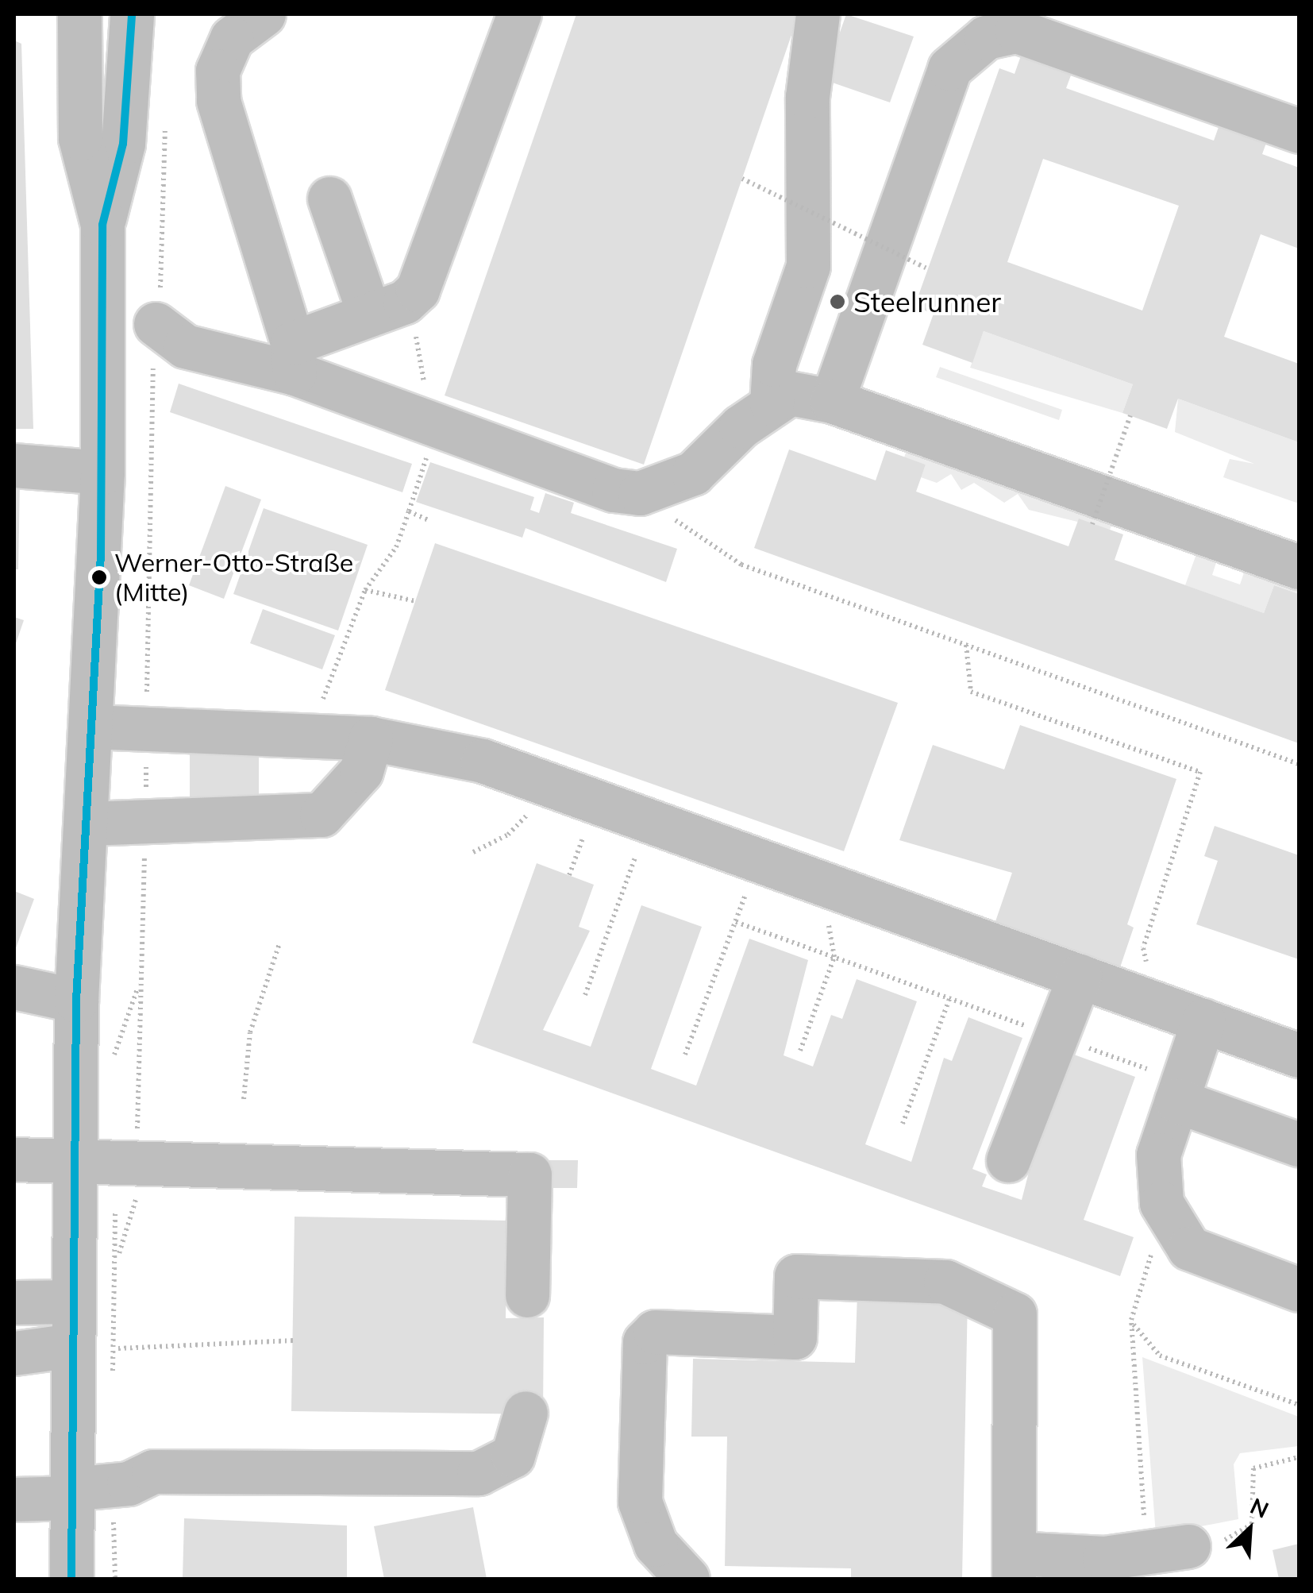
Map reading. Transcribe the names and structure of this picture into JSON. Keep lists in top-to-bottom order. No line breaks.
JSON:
{"places":["Steelrunner","Werner-Otto-Straße (Mitte)"],"north":"top right"}
